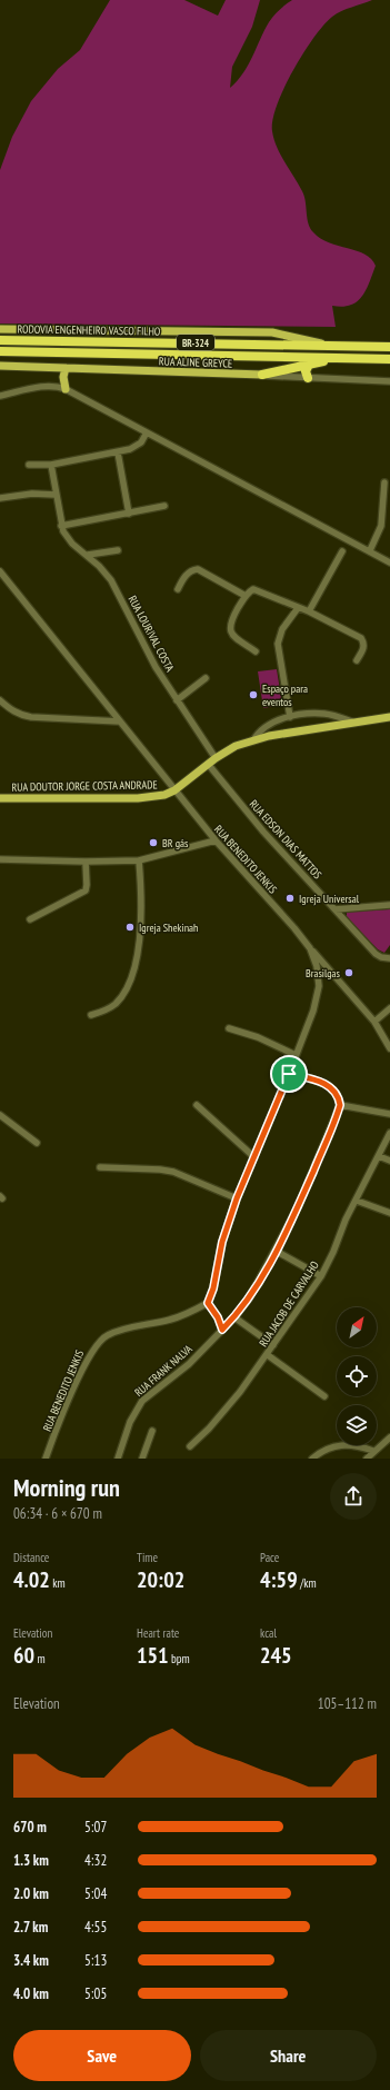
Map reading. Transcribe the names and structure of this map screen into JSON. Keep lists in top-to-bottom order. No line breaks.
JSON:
{"streets":{"highway":["RODOVIA ENGENHEIRO VASCO FILHO","BR-324"],"main road":["RUA ALINE GREYCE","RUA DOUTOR JORGE COSTA ANDRADE"],"street":["RUA LOURIVAL COSTA","RUA EDSON DIAS MATTOS","RUA BENEDITO JENKIS","RUA JACOB DE CARVALHO","RUA FRANK NALVA"]},"crossings":[["RUA LOURIVAL COSTA","RUA DOUTOR JORGE COSTA ANDRADE"],["RUA DOUTOR JORGE COSTA ANDRADE","RUA EDSON DIAS MATTOS"],["RUA DOUTOR JORGE COSTA ANDRADE","RUA BENEDITO JENKIS"]],"places":["Espaço para eventos","BR gás","Igreja Universal","Igreja Shekinah","Brasilgas"],"north":"top right","page":{"heading":["Morning run","06:34 · 6 × 670 m"],"stats":[["Distance","4.02 km"],["Time","20:02"],["Pace","4:59 /km"],["Elevation","60 m"],["Heart rate","151 bpm"],["kcal","245"]],"chart":["Elevation","105–112 m"],"list":[{"name":"670 m","note":"5:07"},{"name":"1.3 km","note":"4:32"},{"name":"2.0 km","note":"5:04"},{"name":"2.7 km","note":"4:55"},{"name":"3.4 km","note":"5:13"},{"name":"4.0 km","note":"5:05"}],"buttons":["Save","Share"]}}
